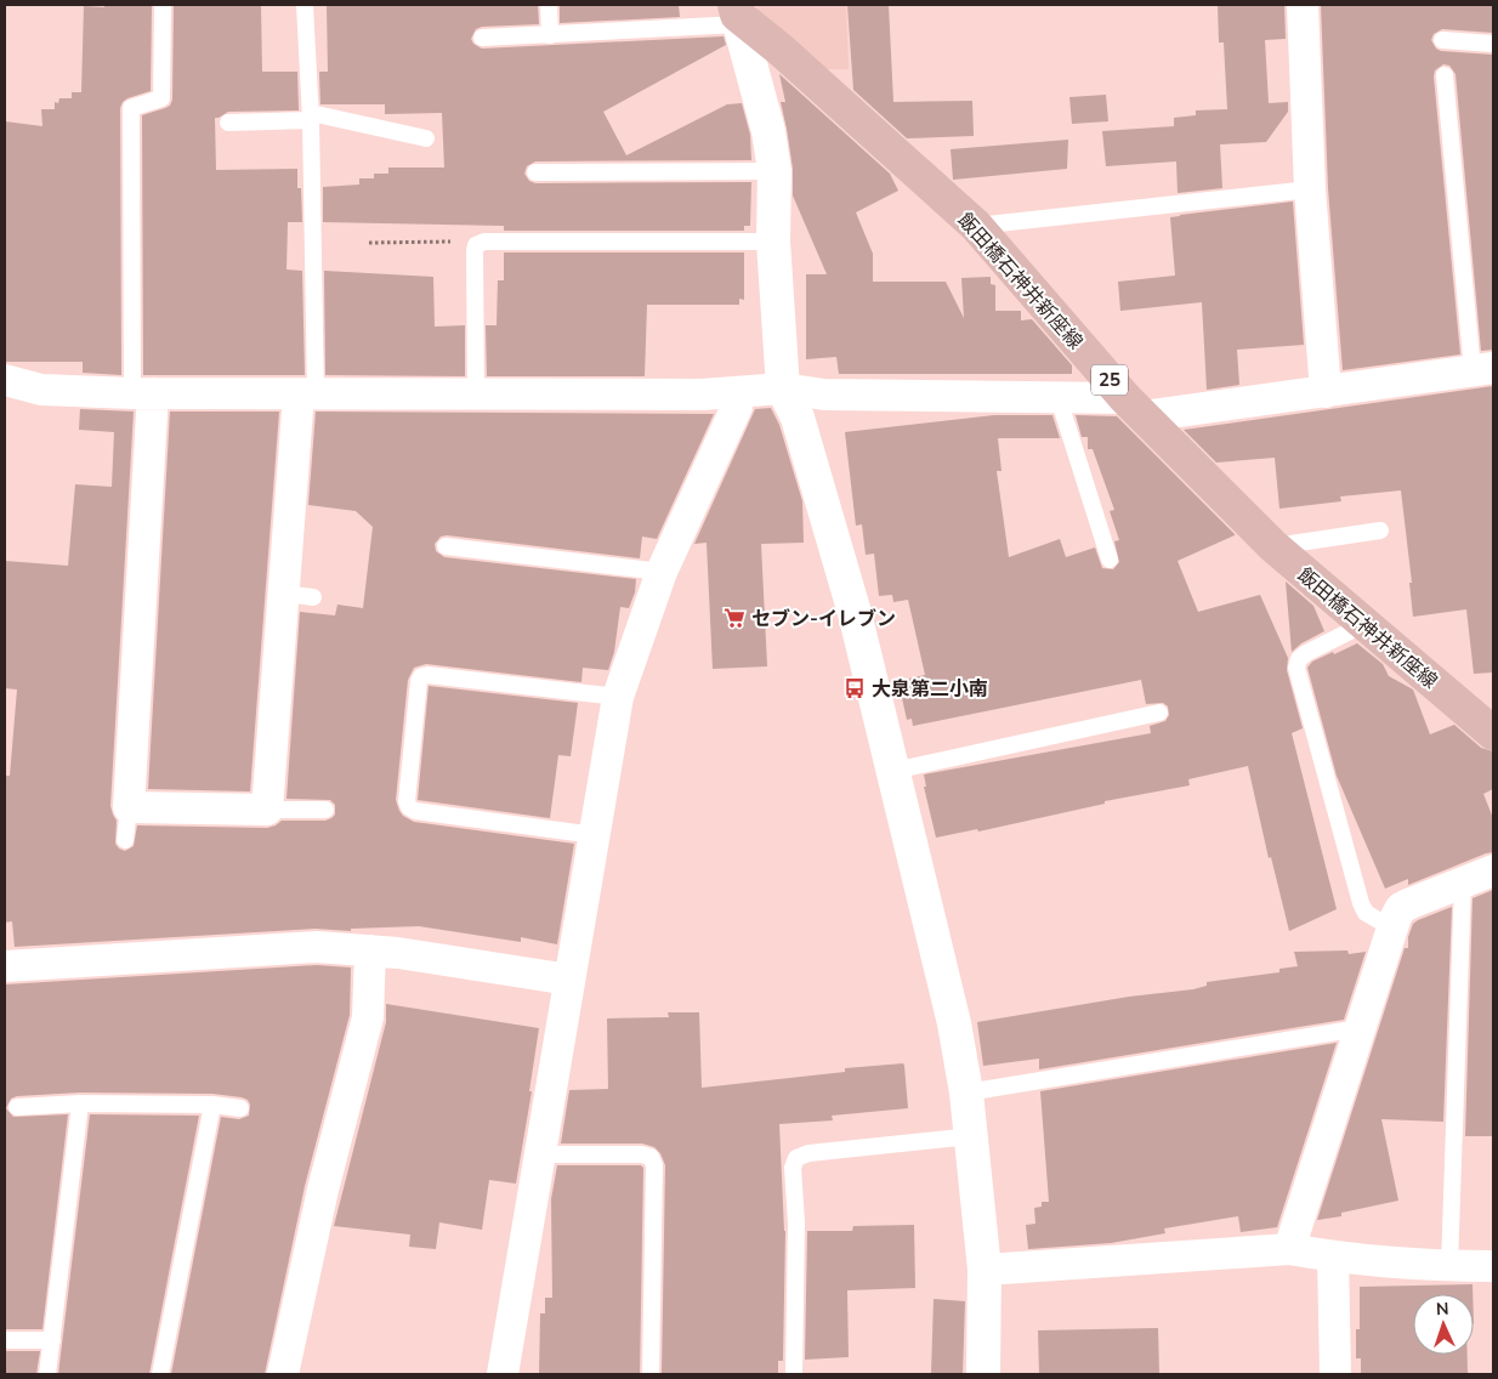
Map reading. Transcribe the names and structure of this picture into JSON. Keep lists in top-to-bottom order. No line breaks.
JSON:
{"streets":{"main road":["飯田橋石神井新座線","25"]},"places":{"supermarket":["セブン-イレブン"],"bus stop":["大泉第二小南"]},"north":"top"}
